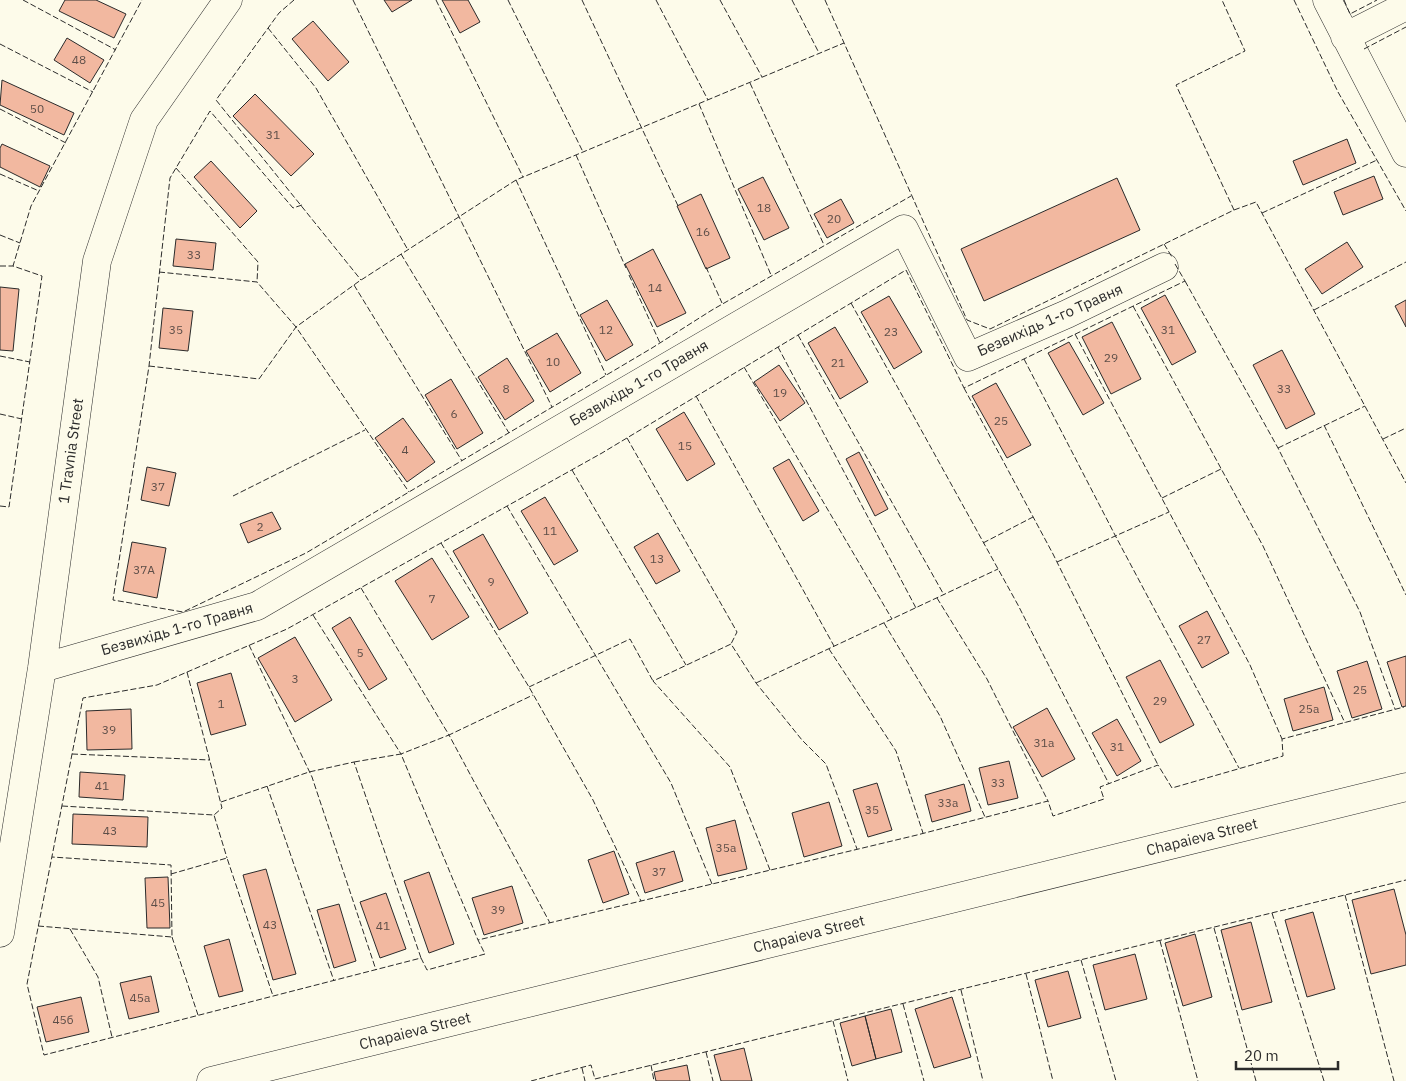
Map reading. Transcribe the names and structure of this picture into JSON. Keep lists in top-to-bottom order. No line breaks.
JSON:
{"streets":{"street":["Безвихідь 1-го Травня","1 Travnia Street","Chapaieva Street"]},"crossings":[["Безвихідь 1-го Травня","1 Travnia Street"]],"house_numbers":["48","50","31","18","20","16","33","14","35","12","31","23","29","10","21","8","33","19","6","25","15","4","37","2","11","13","37А","9","7","27","5","3","25","29","1","25а","39","31а","31","33","41","33а","35","43","35а","37","45","39","43","41","45а","45б"],"scale_bar":"20 m"}
